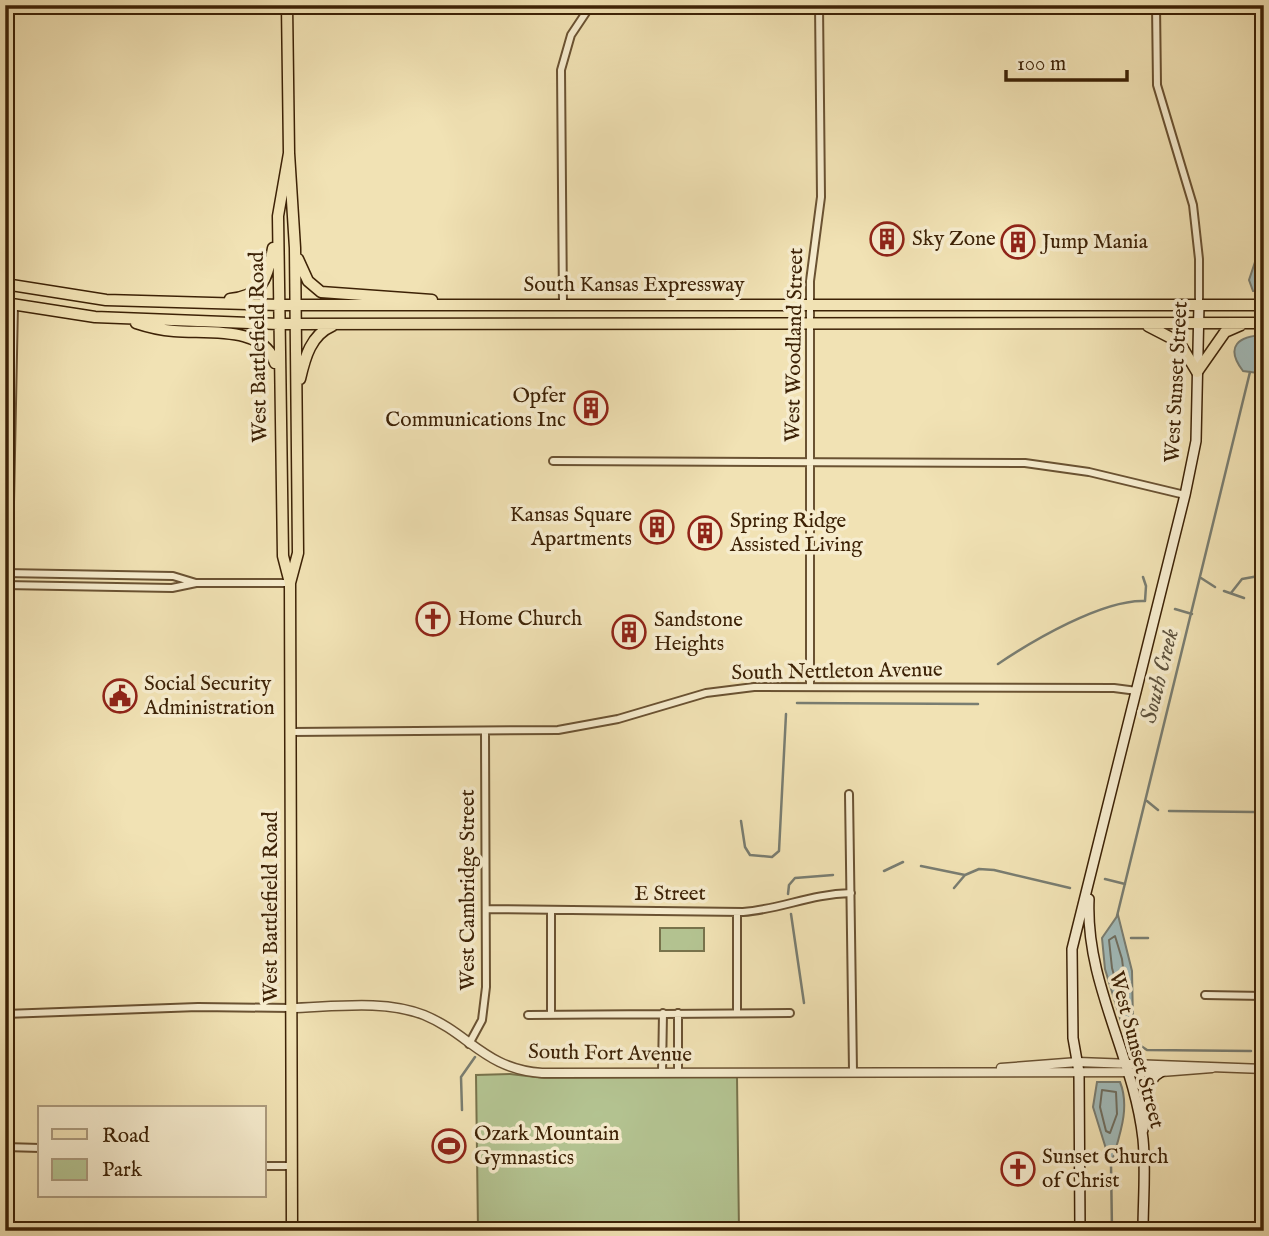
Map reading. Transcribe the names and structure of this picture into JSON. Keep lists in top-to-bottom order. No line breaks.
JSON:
{"streets":{"main road":["South Kansas Expressway","West Battlefield Road","West Sunset Street"],"street":["West Woodland Street","South Nettleton Avenue","West Cambridge Street","E Street","South Fort Avenue"]},"crossings":[["South Kansas Expressway","West Woodland Street"],["South Kansas Expressway","West Battlefield Road"],["South Kansas Expressway","West Sunset Street"],["West Woodland Street","South Nettleton Avenue"],["West Battlefield Road","South Nettleton Avenue"],["West Battlefield Road","South Fort Avenue"],["West Sunset Street","South Nettleton Avenue"],["West Sunset Street","South Fort Avenue"],["South Nettleton Avenue","West Cambridge Street"],["West Cambridge Street","E Street"],["West Cambridge Street","South Fort Avenue"]],"water":["South Creek"],"places":{"building":["Sky Zone","Jump Mania","Opfer Communications Inc","Kansas Square Apartments","Spring Ridge Assisted Living","Sandstone Heights"],"church":["Home Church","Sunset Church of Christ"],"public building":["Social Security Administration"],"sports":["Ozark Mountain Gymnastics"]},"legend":["Road","Park"],"scale_bar":"100 m"}
